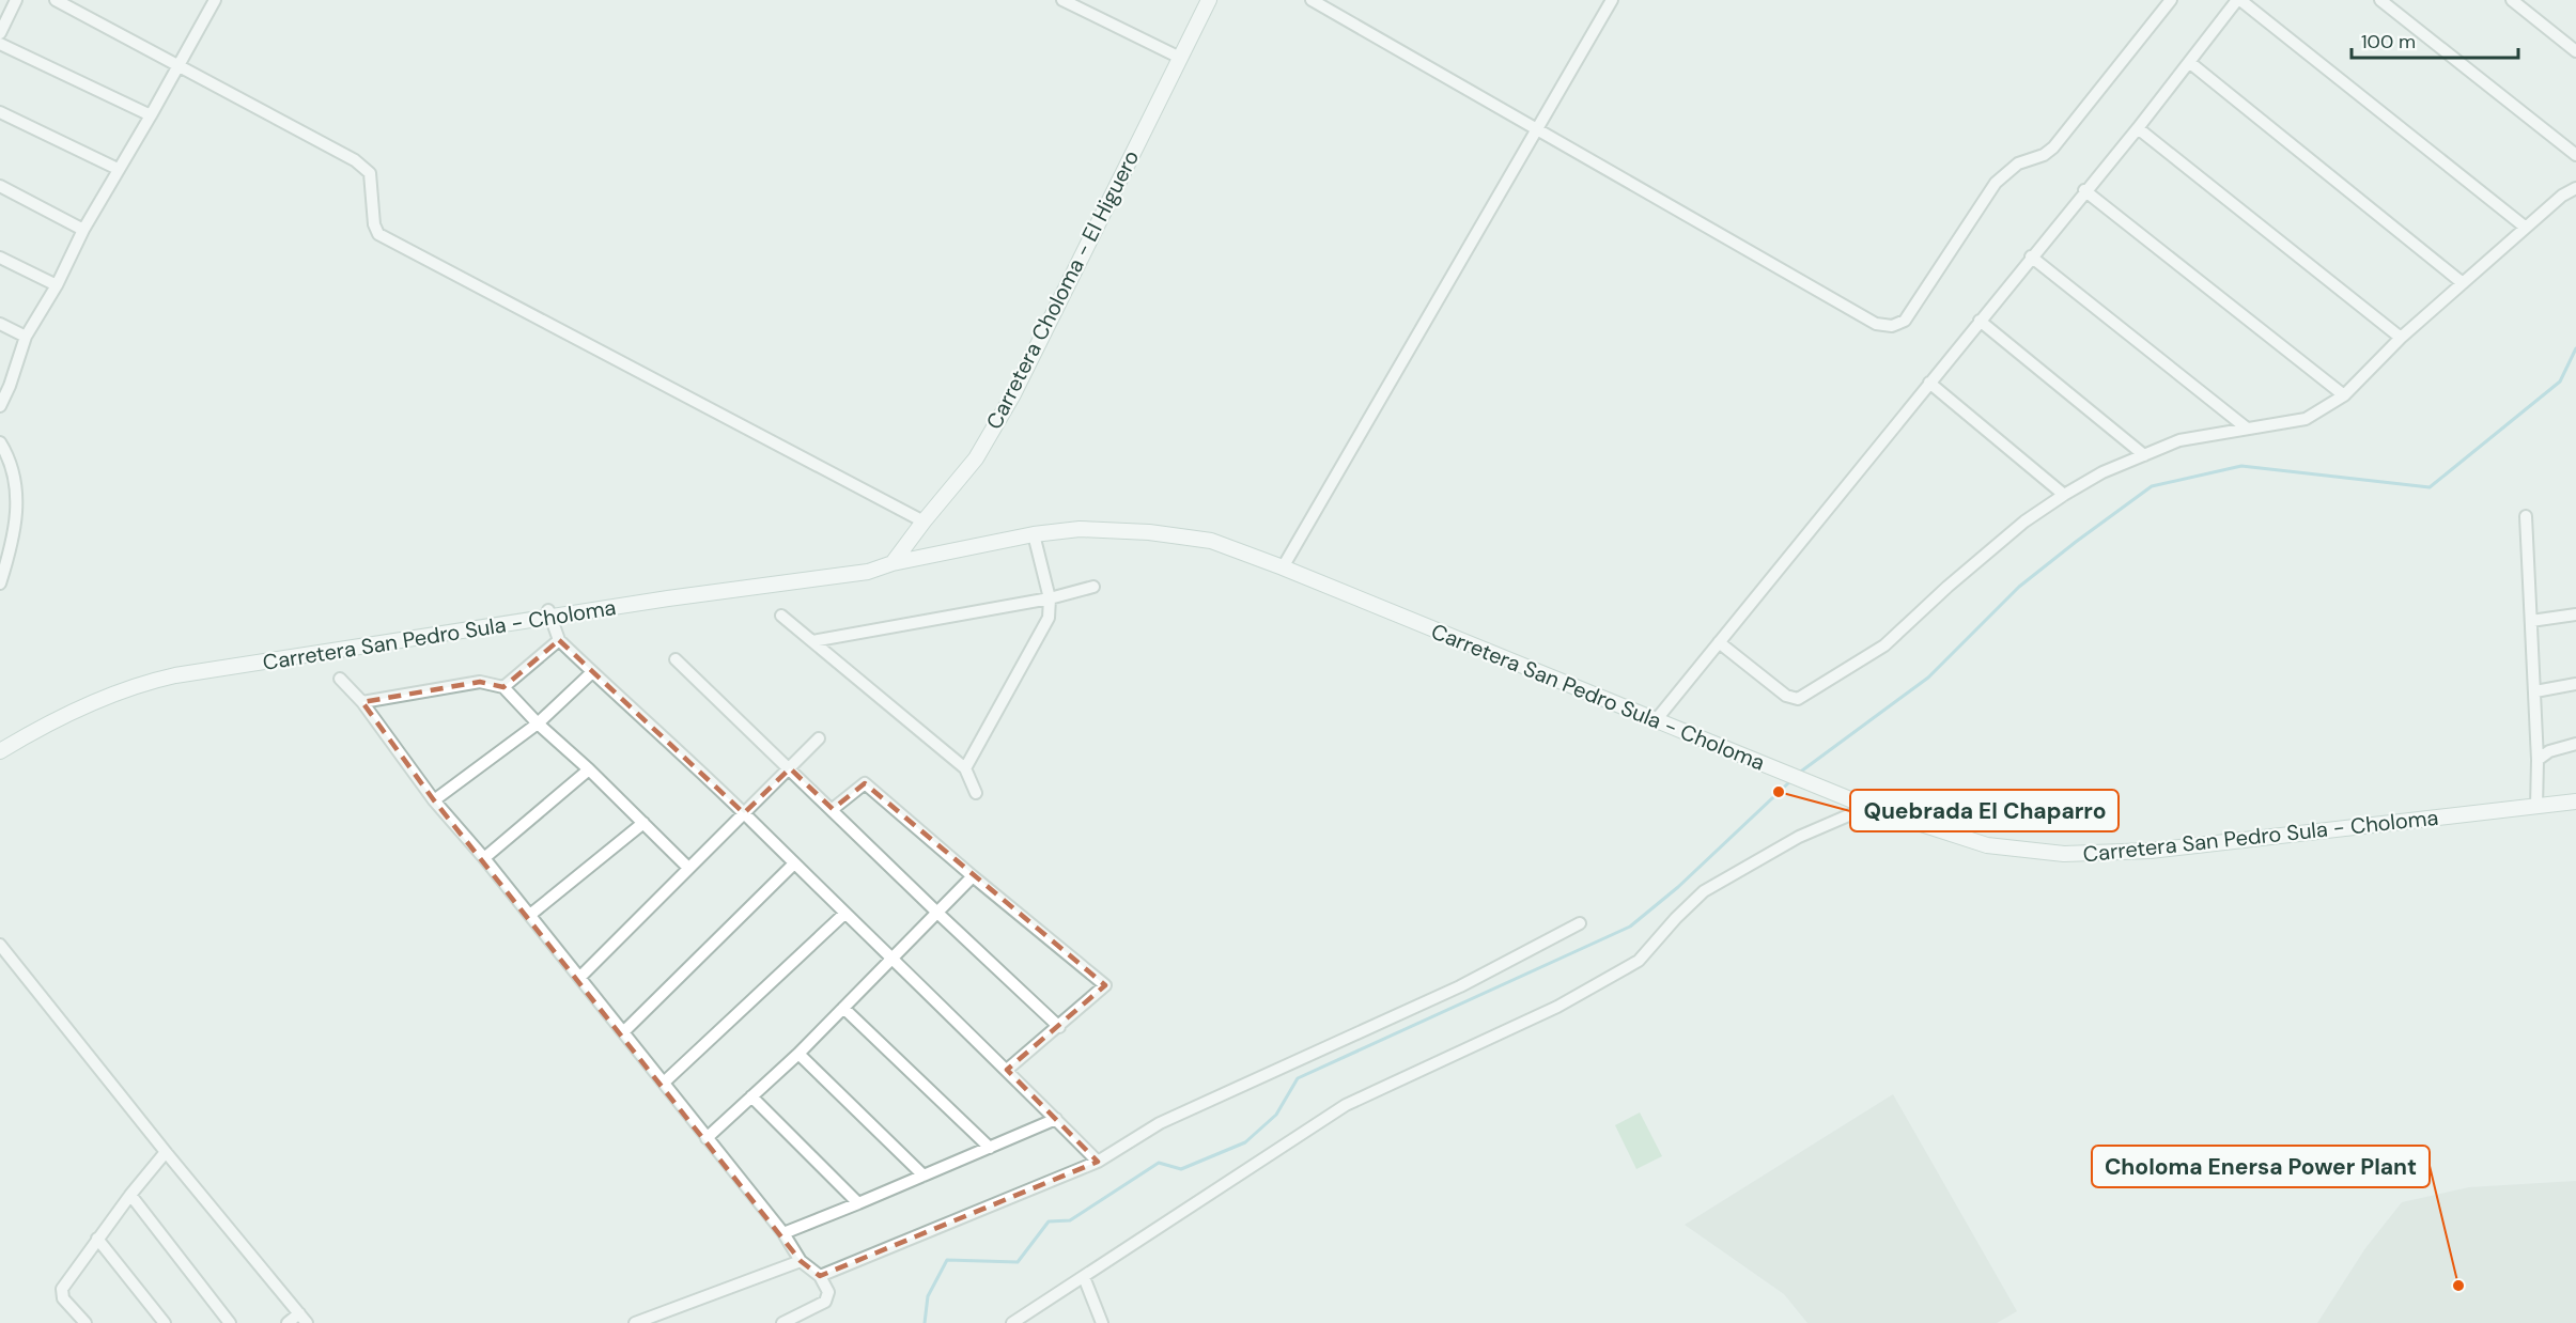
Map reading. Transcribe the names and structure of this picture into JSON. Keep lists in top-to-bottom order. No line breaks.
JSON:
{"streets":{"main road":["Carretera Choloma - El Higuero","Carretera San Pedro Sula - Choloma"]},"crossings":[["Carretera Choloma - El Higuero","Carretera San Pedro Sula - Choloma"]],"places":["Quebrada El Chaparro","Choloma Enersa Power Plant"],"scale_bar":"100 m"}
